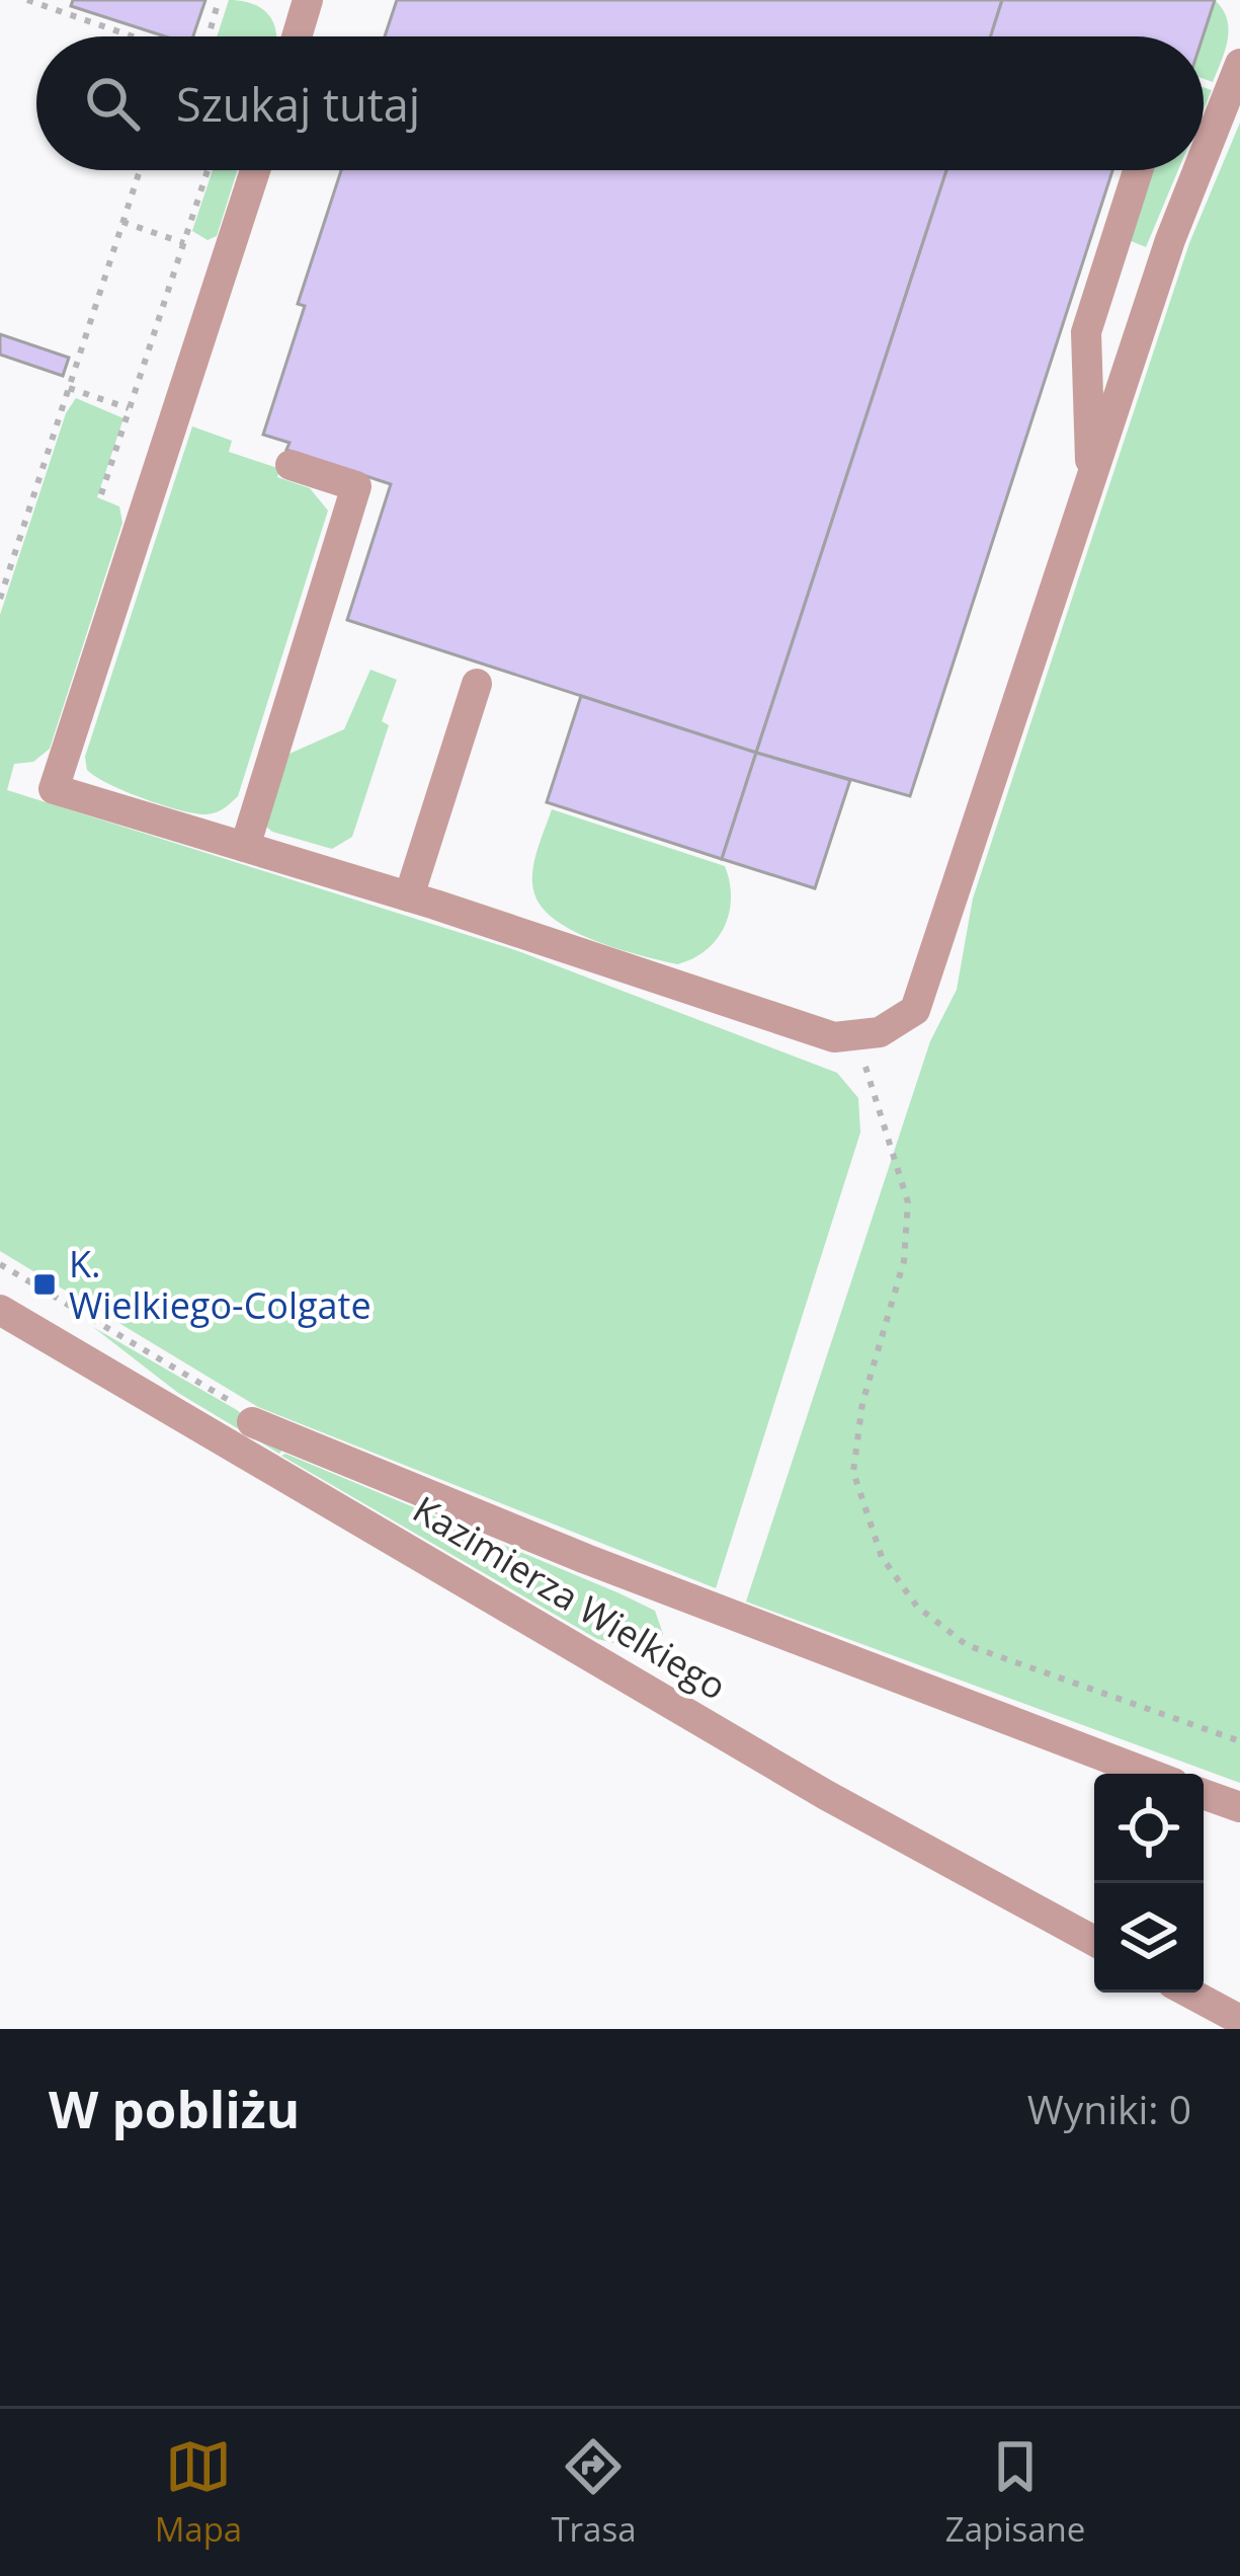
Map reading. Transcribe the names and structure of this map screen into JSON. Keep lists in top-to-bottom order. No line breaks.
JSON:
{"streets":{"street":["Kazimierza Wielkiego"]},"places":{"transit":["K. Wielkiego-Colgate"]},"page":{"search":"Szukaj tutaj","heading":["W pobliżu","Wyniki: 0"],"nav":["Mapa","Trasa","Zapisane"]}}
